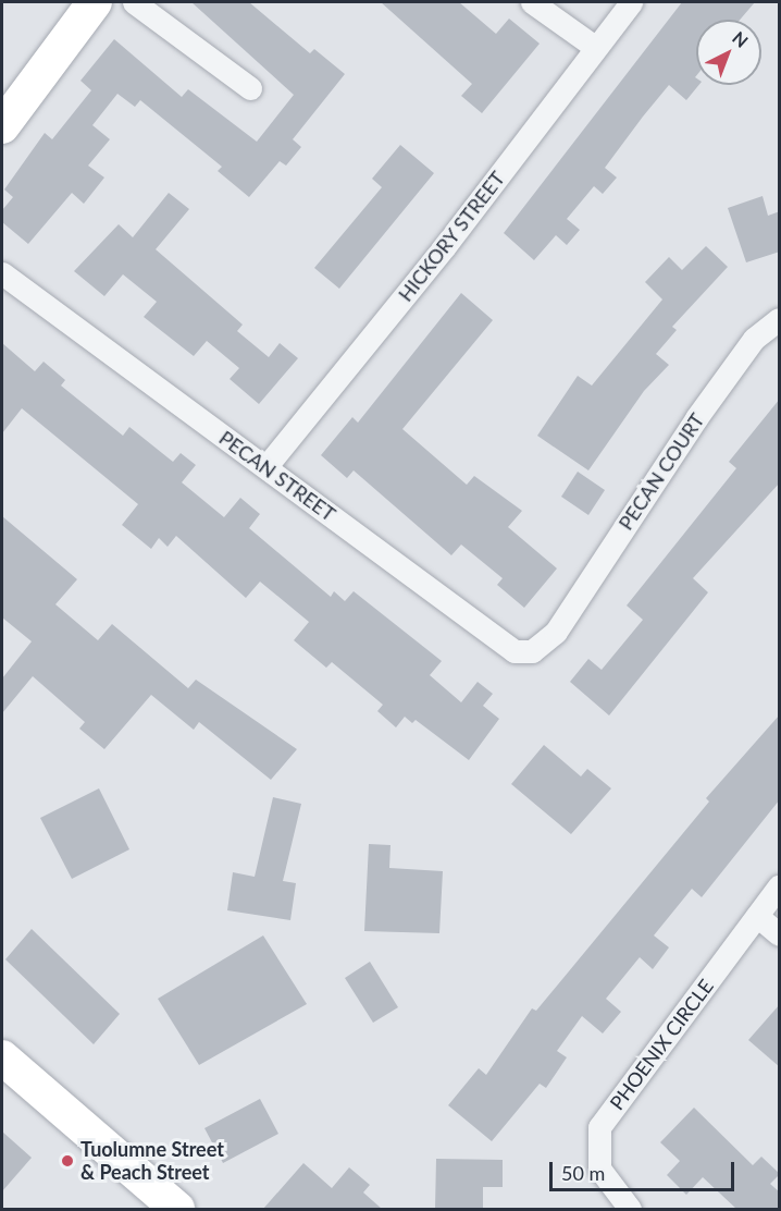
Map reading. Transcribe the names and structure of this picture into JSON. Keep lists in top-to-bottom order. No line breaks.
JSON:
{"streets":{"street":["HICKORY STREET","PECAN COURT","PECAN STREET","PHOENIX CIRCLE"]},"crossings":[["HICKORY STREET","PECAN STREET"],["PECAN COURT","PECAN STREET"]],"places":["Tuolumne Street & Peach Street"],"scale_bar":"50 m","north":"top right"}
